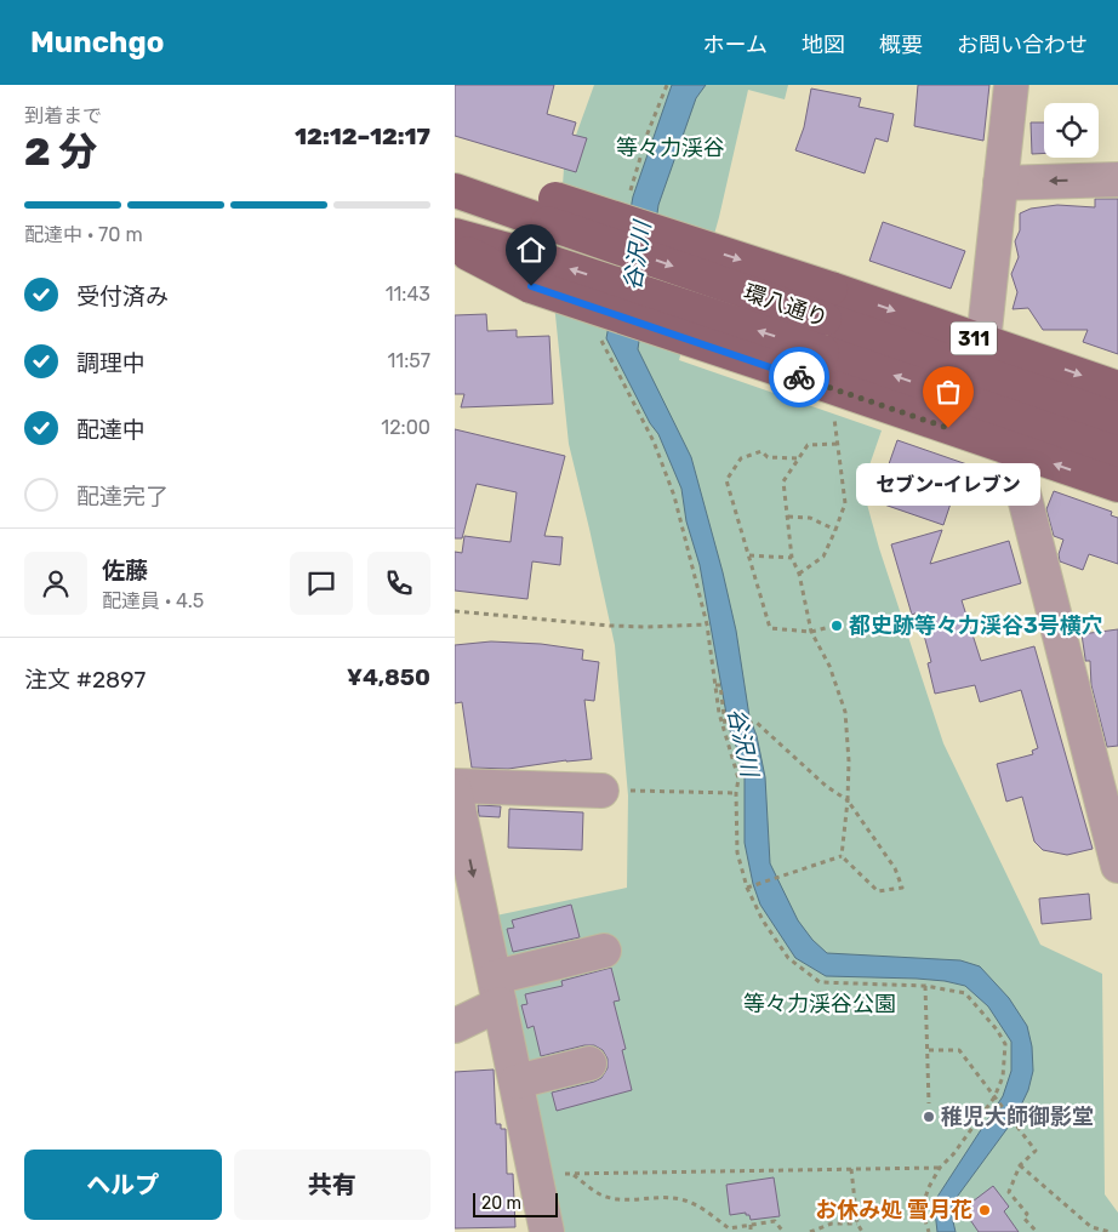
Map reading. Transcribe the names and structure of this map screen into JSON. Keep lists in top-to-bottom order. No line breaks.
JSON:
{"streets":{"main road":["環八通り","311"]},"crossings":[["環八通り","311"]],"water":["谷沢川"],"parks":["等々力渓谷","等々力渓谷公園"],"places":["セブン-イレブン","都史跡等々力渓谷3号横穴","稚児大師御影堂","お休み処 雪月花"],"scale_bar":"20 m","page":{"header":"Munchgo","nav":["ホーム","地図","概要","お問い合わせ"],"heading":["2 分","到着まで","12:12–12:17"],"panel":["佐藤","配達員 · 4.5","注文 #2897","¥4,850"],"bar":"配達中 · 70 m","list":[["受付済み","11:43"],["調理中","11:57"],["配達中","12:00"],"配達完了"],"bubble":"セブン-イレブン","buttons":["ヘルプ","共有"],"scale":"20 m"}}
